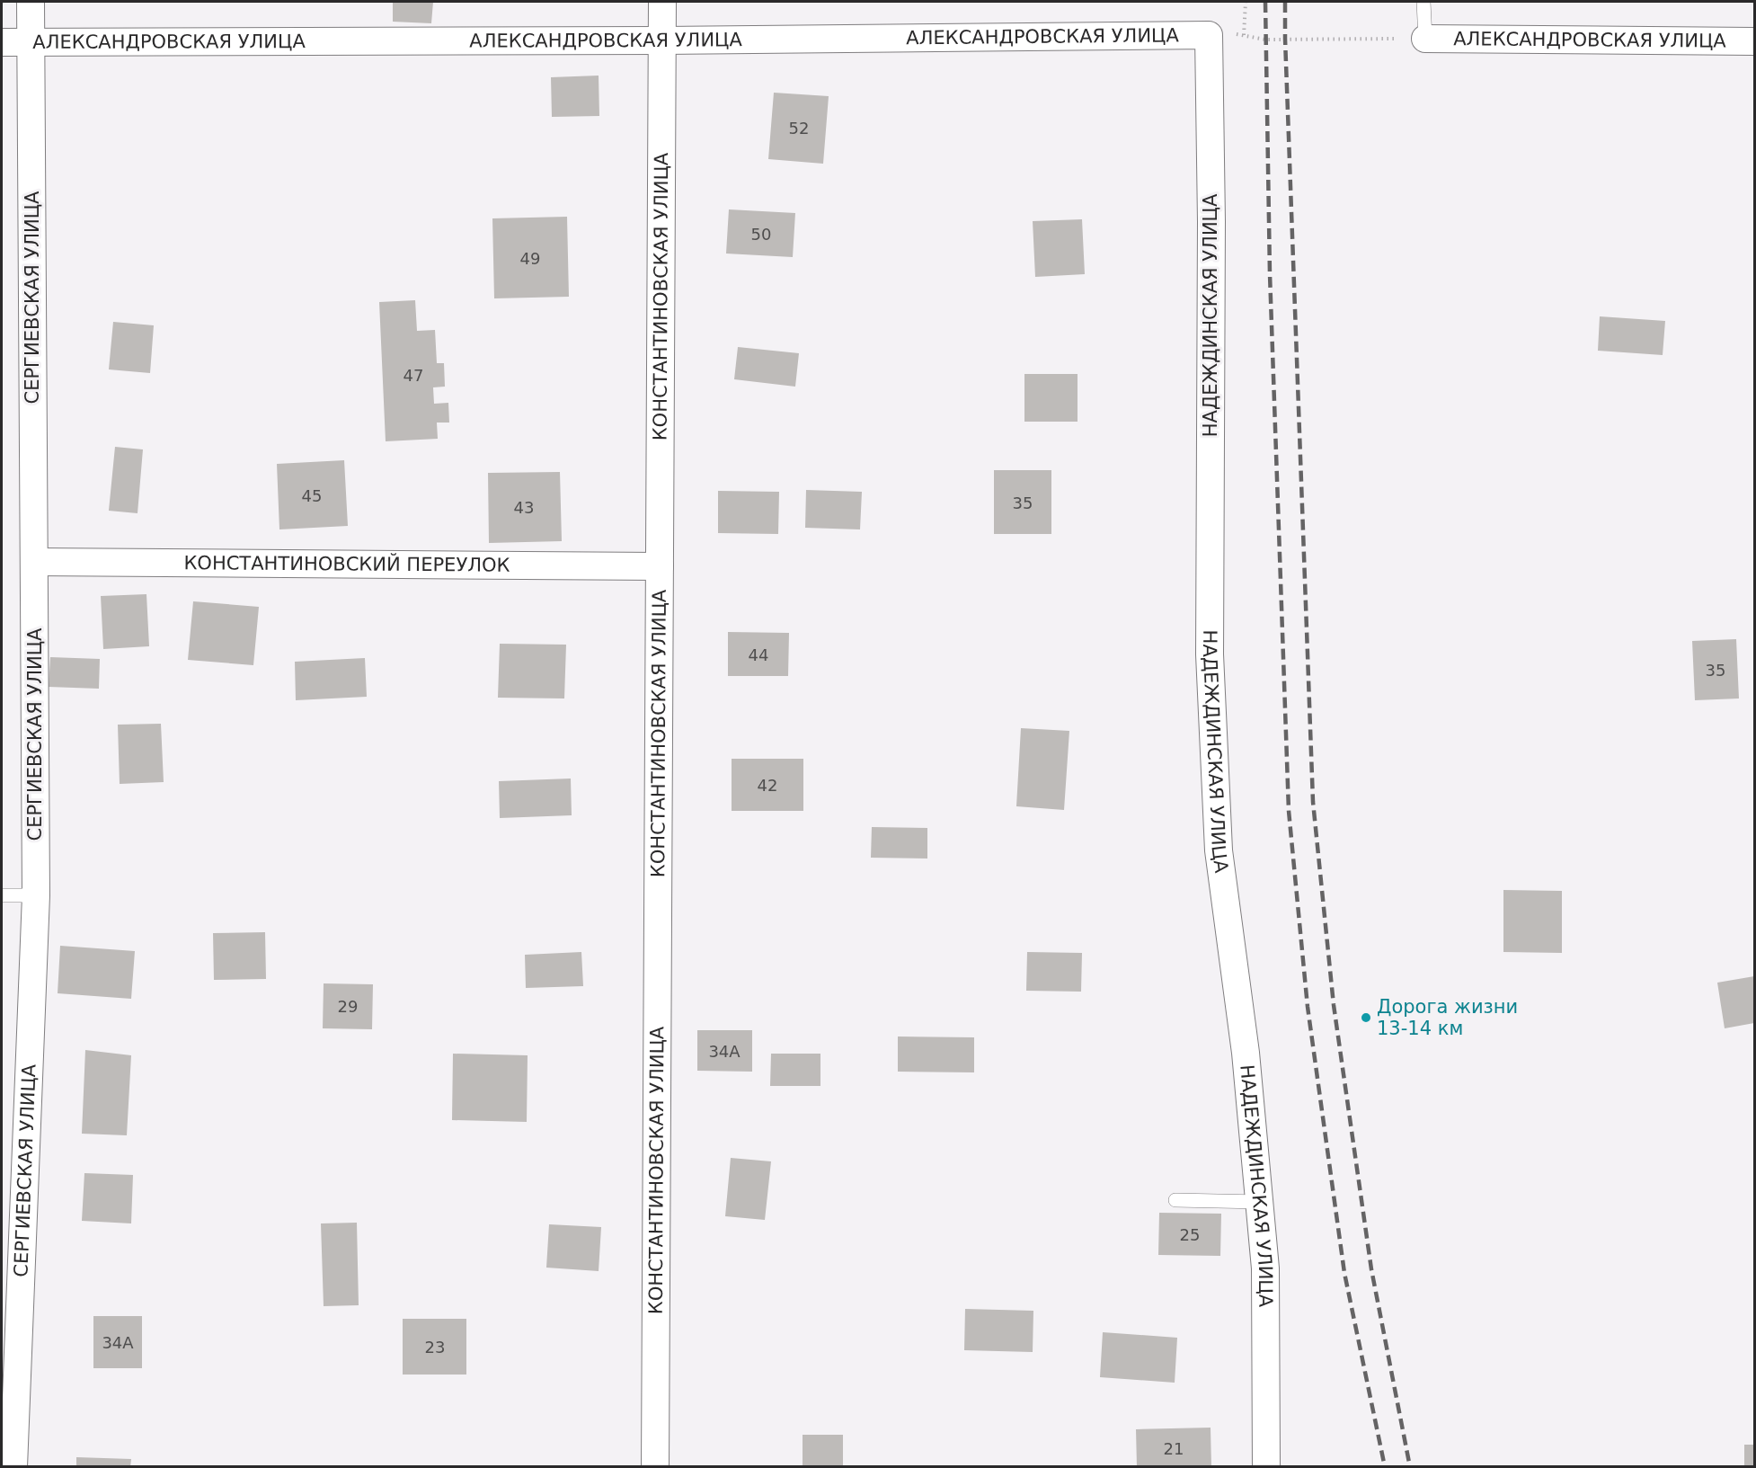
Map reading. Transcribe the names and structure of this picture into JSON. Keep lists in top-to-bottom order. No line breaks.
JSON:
{"streets":{"street":["АЛЕКСАНДРОВСКАЯ УЛИЦА","СЕРГИЕВСКАЯ УЛИЦА","КОНСТАНТИНОВСКАЯ УЛИЦА","НАДЕЖДИНСКАЯ УЛИЦА","КОНСТАНТИНОВСКИЙ ПЕРЕУЛОК"]},"crossings":[["АЛЕКСАНДРОВСКАЯ УЛИЦА","СЕРГИЕВСКАЯ УЛИЦА"],["АЛЕКСАНДРОВСКАЯ УЛИЦА","КОНСТАНТИНОВСКАЯ УЛИЦА"],["АЛЕКСАНДРОВСКАЯ УЛИЦА","НАДЕЖДИНСКАЯ УЛИЦА"],["СЕРГИЕВСКАЯ УЛИЦА","КОНСТАНТИНОВСКИЙ ПЕРЕУЛОК"],["КОНСТАНТИНОВСКАЯ УЛИЦА","КОНСТАНТИНОВСКИЙ ПЕРЕУЛОК"]],"places":["Дорога жизни 13-14 км"],"house_numbers":["52","50","49","47","45","35","43","44","35","42","29","34А","25","34А","23","21"]}
